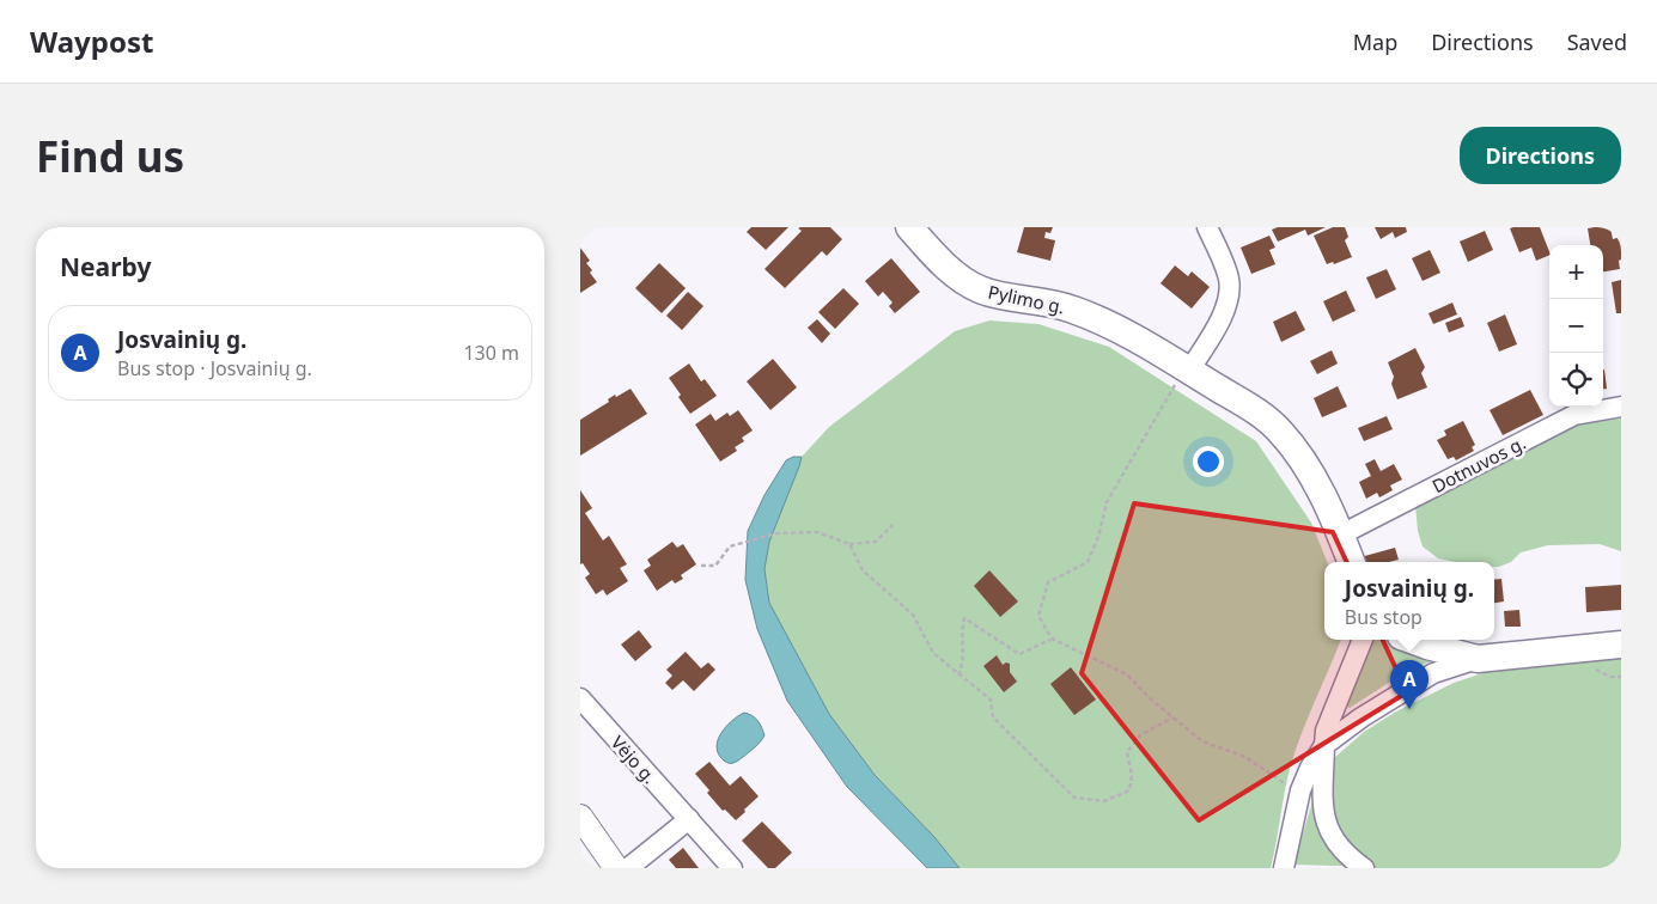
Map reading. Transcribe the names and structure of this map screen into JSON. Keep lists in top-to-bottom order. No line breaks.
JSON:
{"streets":{"main road":["Pylimo g."],"street":["Dotnuvos g.","Vėjo g."]},"crossings":[["Pylimo g.","Dotnuvos g."]],"page":{"header":"Waypost","nav":["Map","Directions","Saved"],"buttons":"Directions","title":"Find us","heading":"Nearby","map_buttons":["+","−"],"list":[{"mark":"A","name":"Josvainių g.","note":"Bus stop · Josvainių g.","value":"130 m"}],"popup":["Josvainių g.","Bus stop"],"pins":"A"}}
